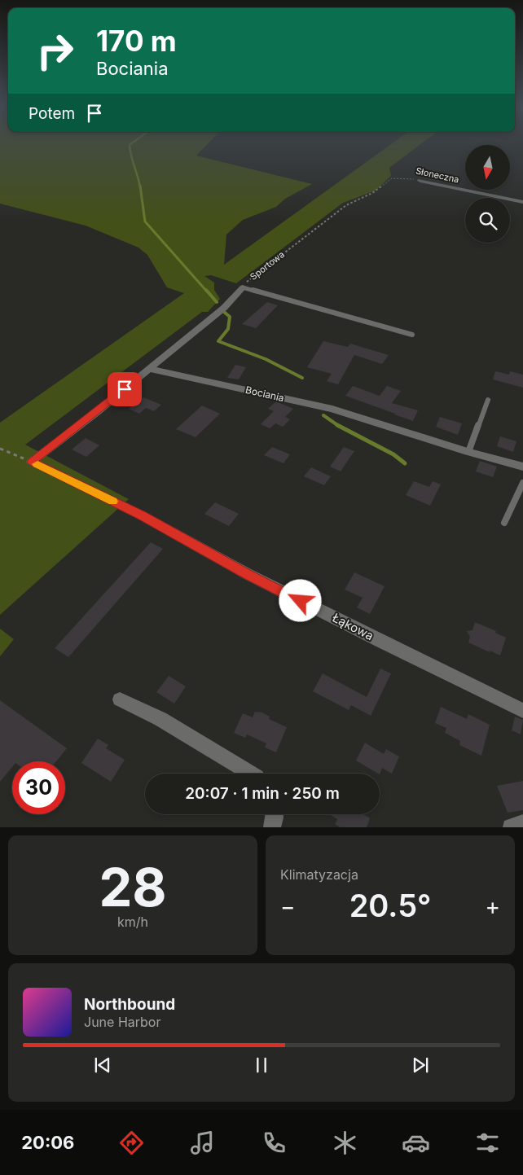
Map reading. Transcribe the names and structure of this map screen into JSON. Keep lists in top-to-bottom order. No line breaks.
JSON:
{"streets":{"street":["Słoneczna","Sportowa","Bociania","Łąkowa"]},"crossings":[["Słoneczna","Sportowa"],["Sportowa","Bociania"]],"north":"bottom","page":{"turn":["170 m","Bociania"],"then":"Potem","limit":"30","trip":"20:07 · 1 min · 250 m","tile":[["28","km/h"],"Klimatyzacja"],"heat":["−","20.5°","+"],"song":["Northbound","June Harbor"],"tabs":"20:06"}}
